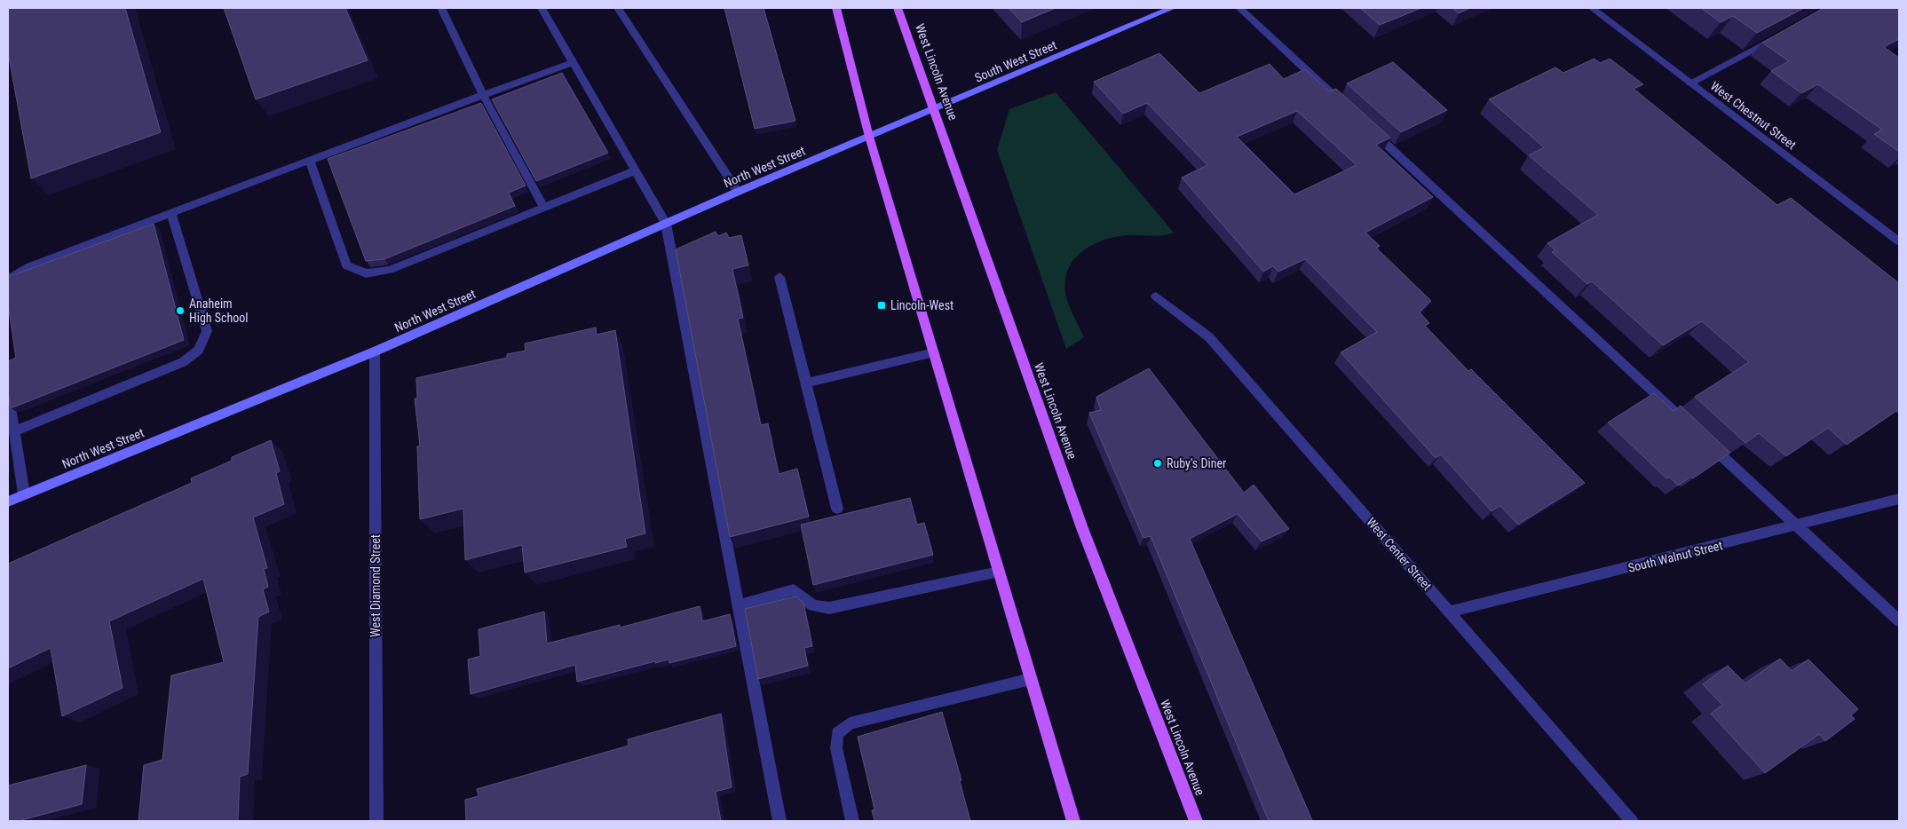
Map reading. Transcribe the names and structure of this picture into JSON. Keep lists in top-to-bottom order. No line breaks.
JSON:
{"streets":{"main road":["West Lincoln Avenue"],"street":["South West Street","West Chestnut Street","North West Street","West Center Street","South Walnut Street","West Diamond Street"]},"crossings":[["South West Street","West Lincoln Avenue"],["South West Street","North West Street"],["North West Street","West Diamond Street"],["West Center Street","South Walnut Street"]],"places":{"transit":["Lincoln-West"],"other":["Anaheim High School","Ruby's Diner"]}}
